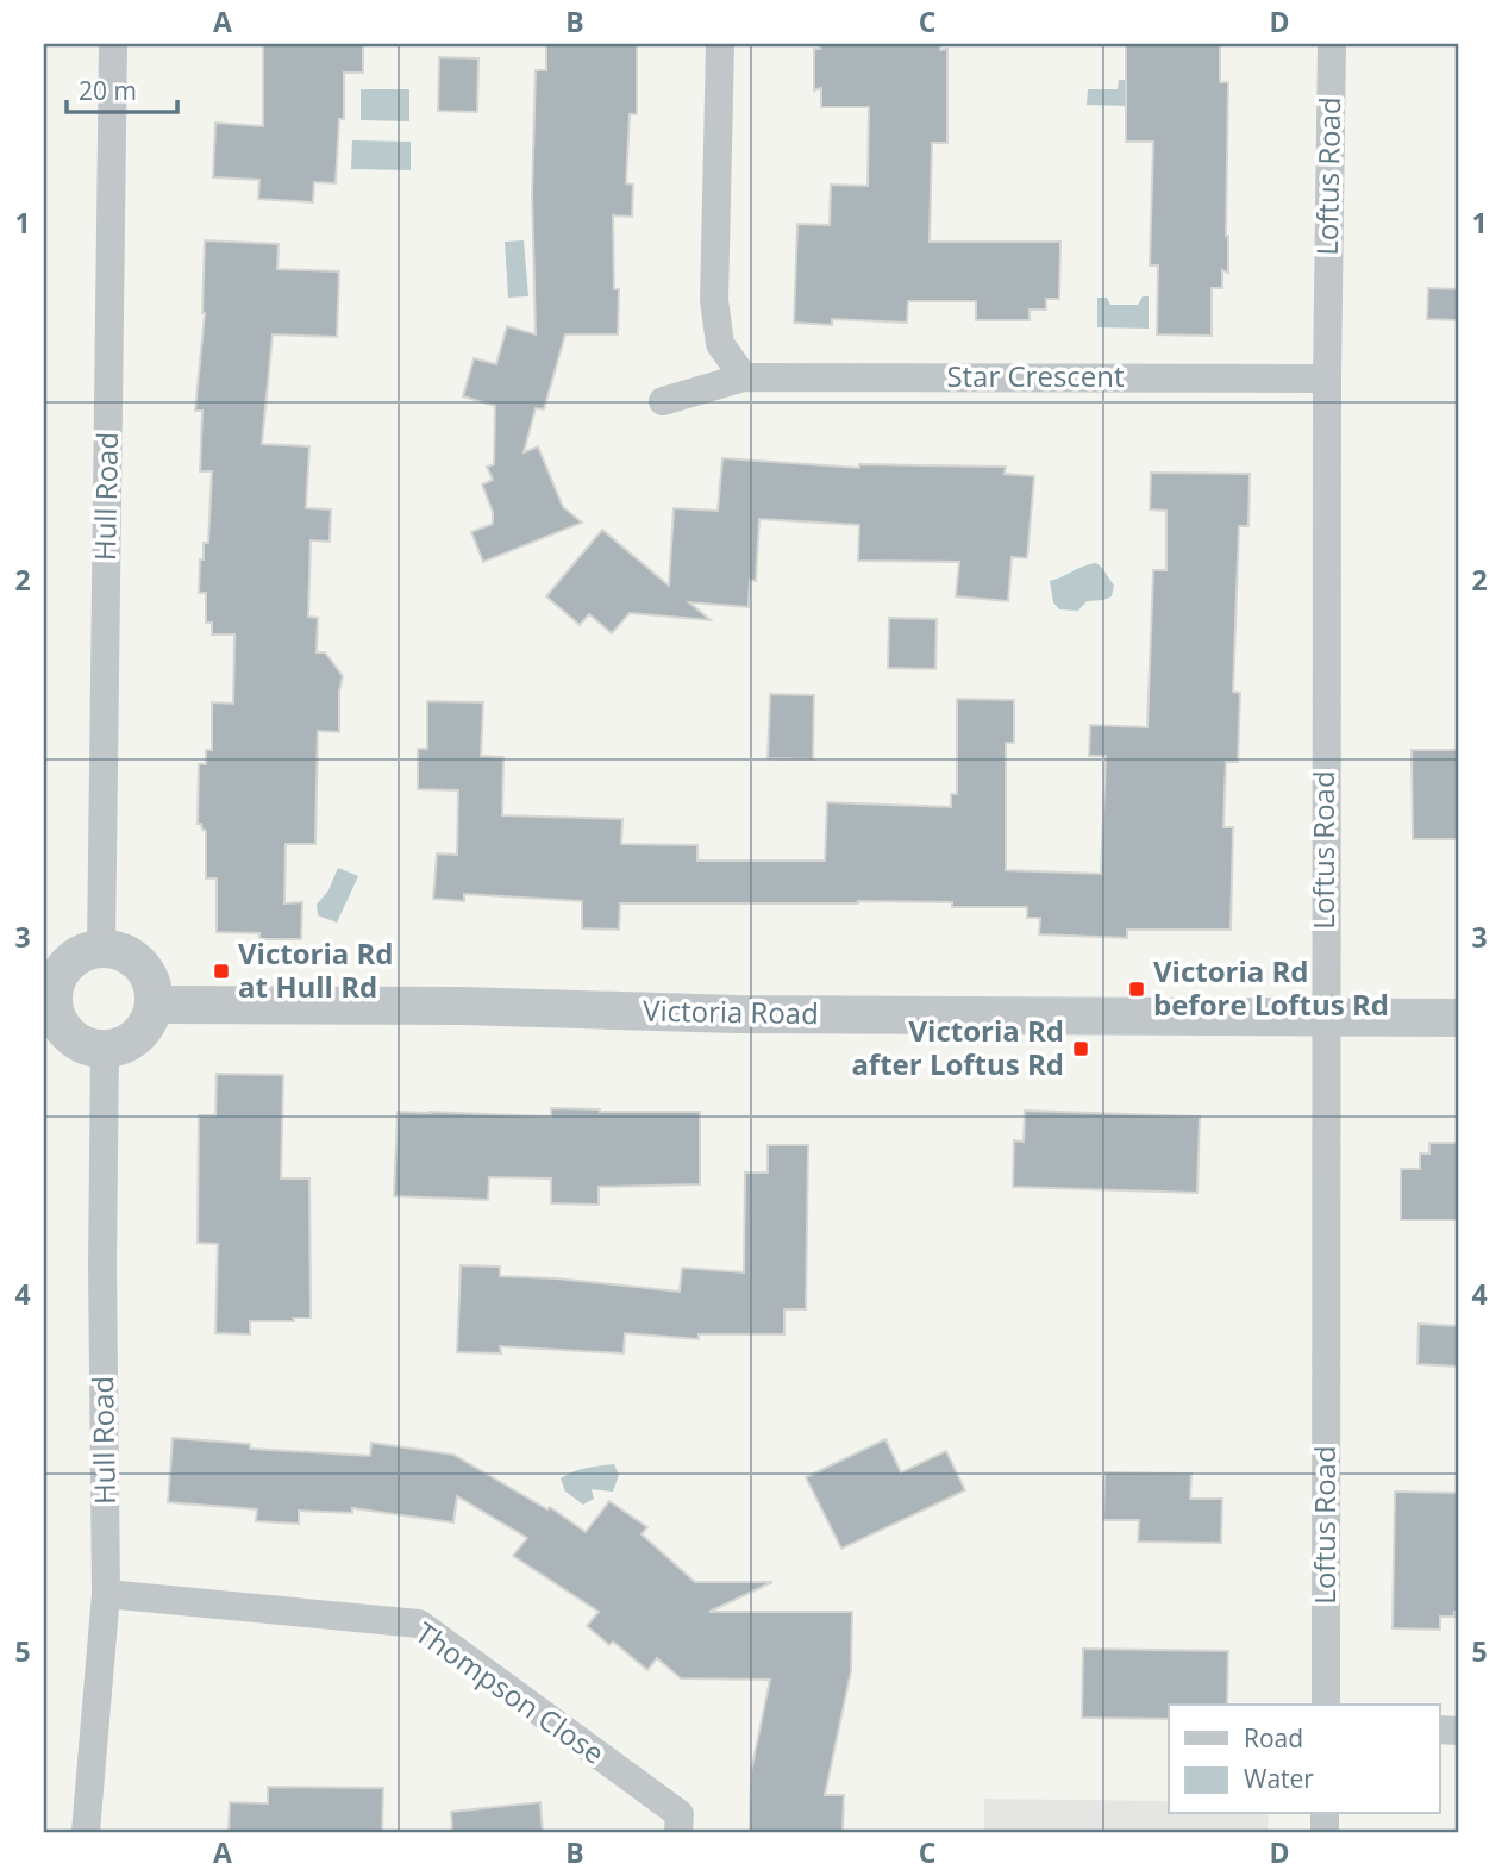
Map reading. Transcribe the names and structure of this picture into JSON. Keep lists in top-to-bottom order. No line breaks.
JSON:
{"streets":{"street":["Loftus Road","Star Crescent","Hull Road","Victoria Road","Thompson Close"]},"crossings":[["Loftus Road","Star Crescent"],["Loftus Road","Victoria Road"],["Hull Road","Victoria Road"],["Hull Road","Thompson Close"]],"places":{"transit":["Victoria Rd at Hull Rd","Victoria Rd before Loftus Rd","Victoria Rd after Loftus Rd"]},"legend":["Road","Water"],"scale_bar":"20 m","grid":{"columns":["A","B","C","D"],"rows":["1","2","3","4","5"]}}
